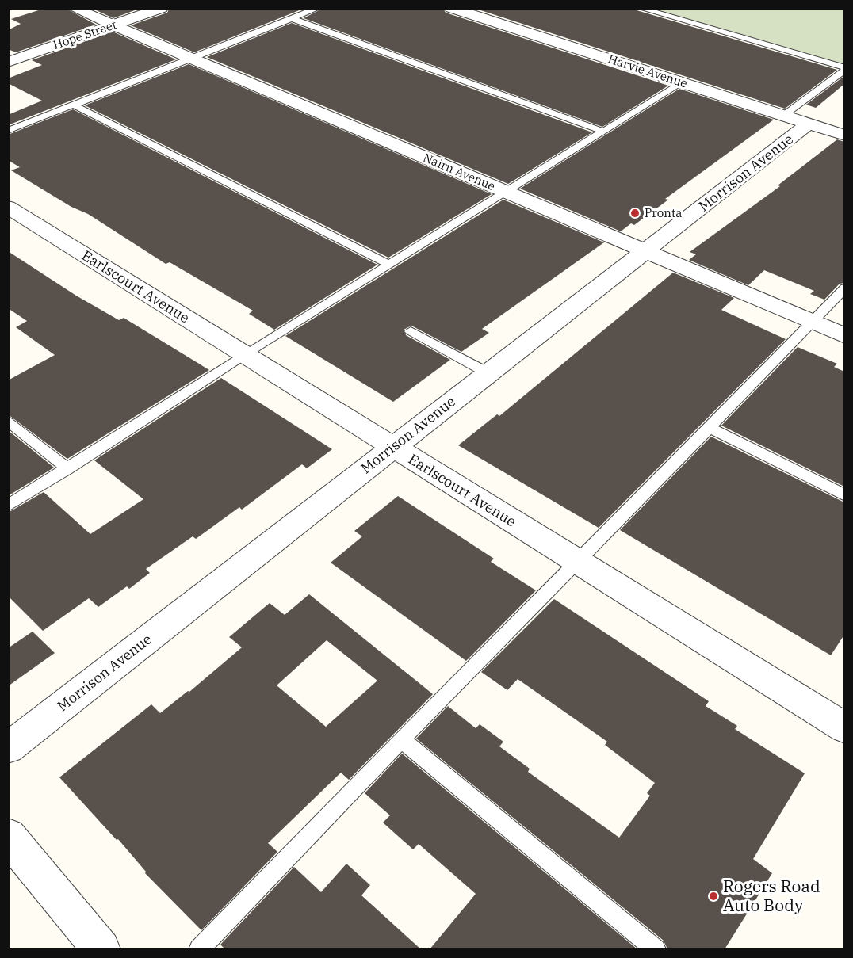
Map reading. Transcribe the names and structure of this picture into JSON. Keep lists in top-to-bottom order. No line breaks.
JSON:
{"streets":{"street":["Hope Street","Harvie Avenue","Nairn Avenue","Morrison Avenue","Earlscourt Avenue"]},"crossings":[["Hope Street","Nairn Avenue"],["Harvie Avenue","Morrison Avenue"],["Nairn Avenue","Morrison Avenue"],["Morrison Avenue","Earlscourt Avenue"]],"places":["Pronta","Rogers Road Auto Body"]}
